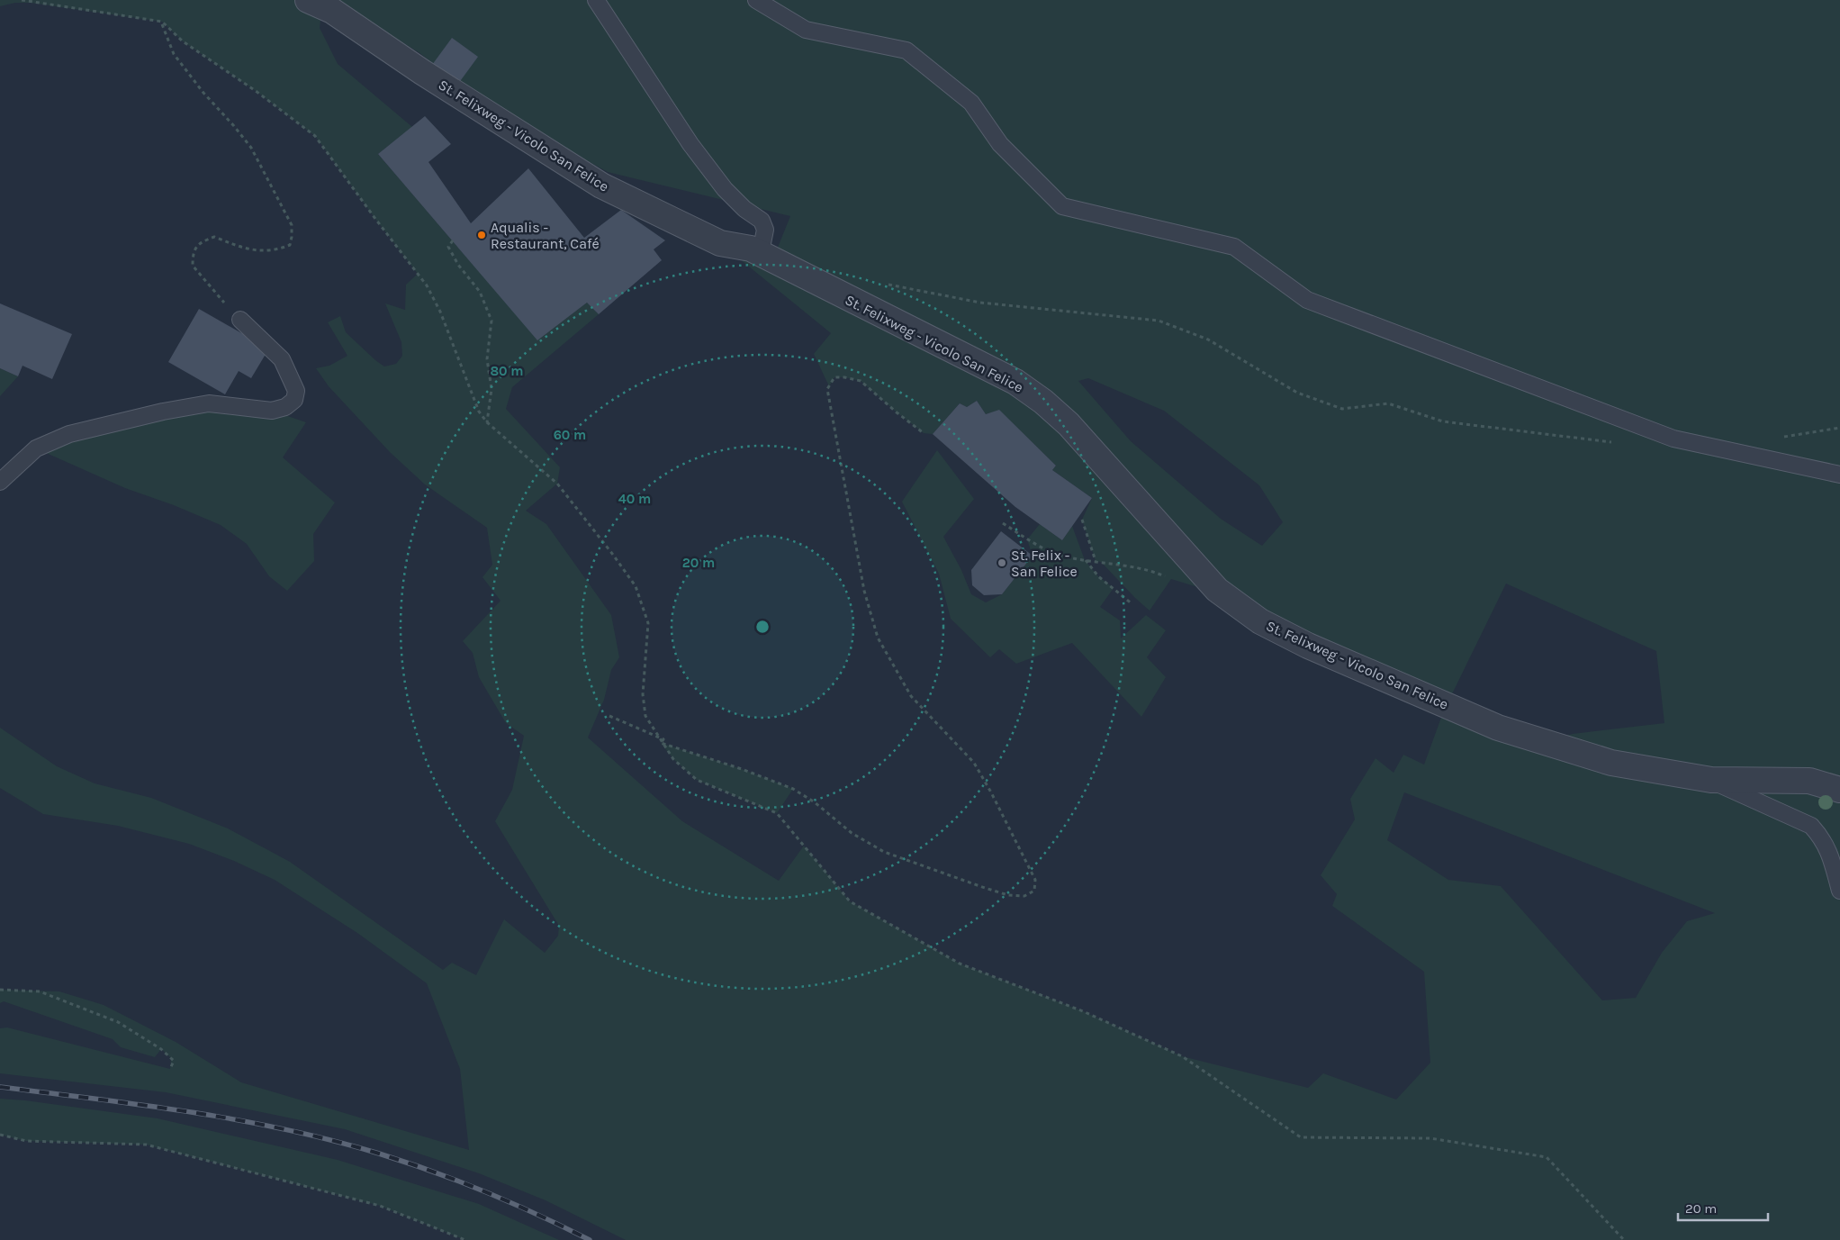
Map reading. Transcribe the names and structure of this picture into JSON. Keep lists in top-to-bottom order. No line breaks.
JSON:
{"streets":{"street":["St. Felixweg - Vicolo San Felice"]},"places":["Aqualis - Restaurant, Café","St. Felix - San Felice"],"scale_bar":"20 m","rings":["80 m","60 m","40 m","20 m"]}
